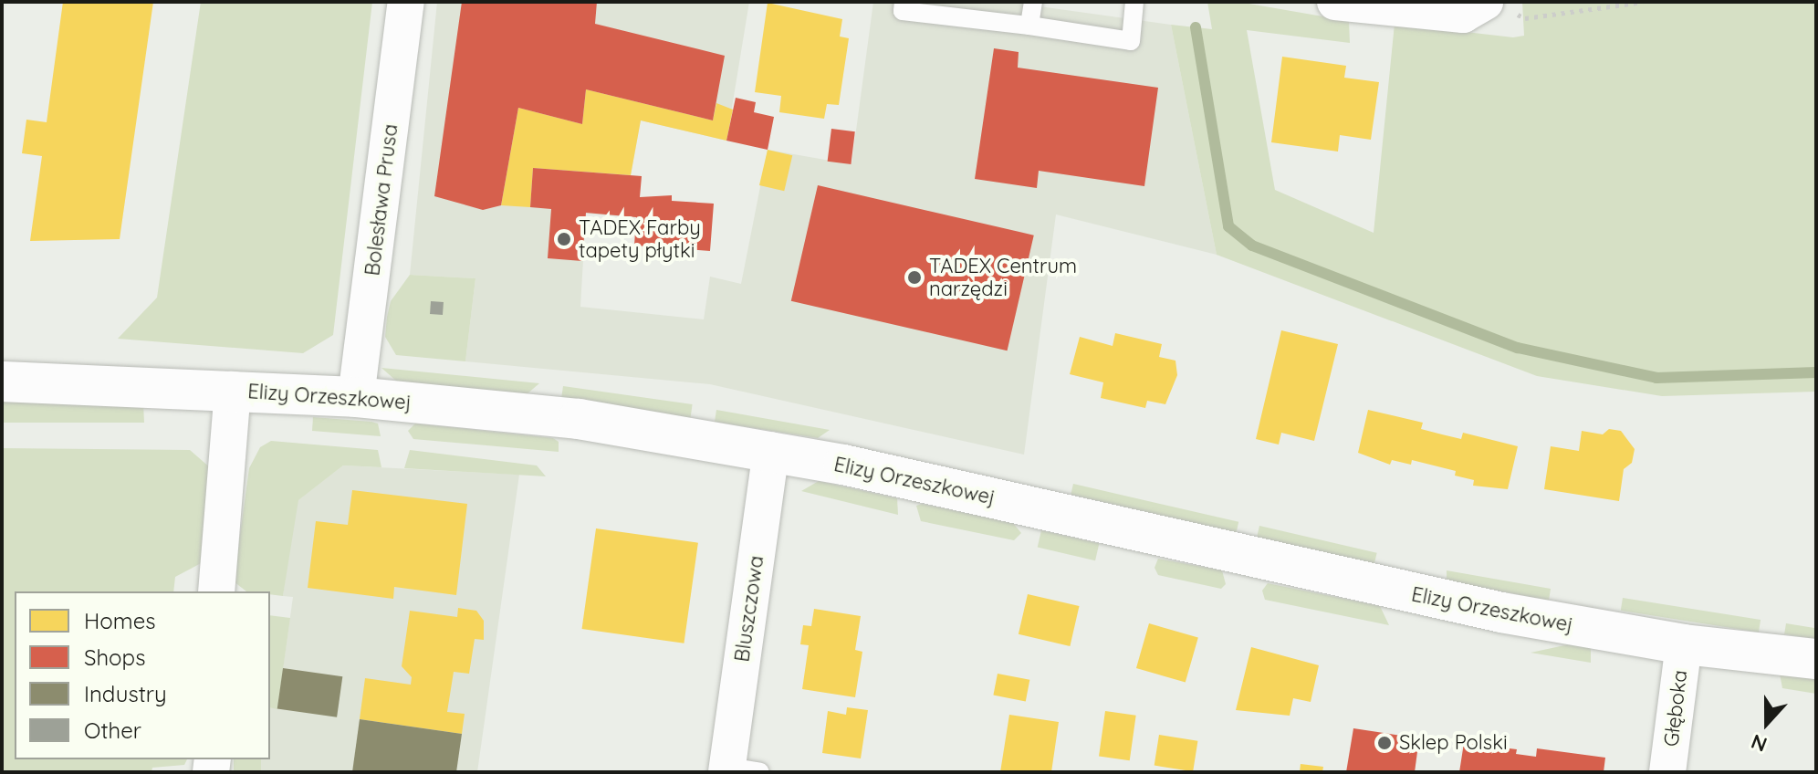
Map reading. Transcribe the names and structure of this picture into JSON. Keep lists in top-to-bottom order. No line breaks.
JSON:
{"streets":{"street":["Bolesława Prusa","Elizy Orzeszkowej","Bluszczowa","Głęboka"]},"crossings":[["Bolesława Prusa","Elizy Orzeszkowej"],["Elizy Orzeszkowej","Bluszczowa"],["Elizy Orzeszkowej","Głęboka"]],"places":["TADEX Farby tapety płytki","TADEX Centrum narzędzi","Sklep Polski"],"legend":["Homes","Shops","Industry","Other"],"north":"bottom"}
